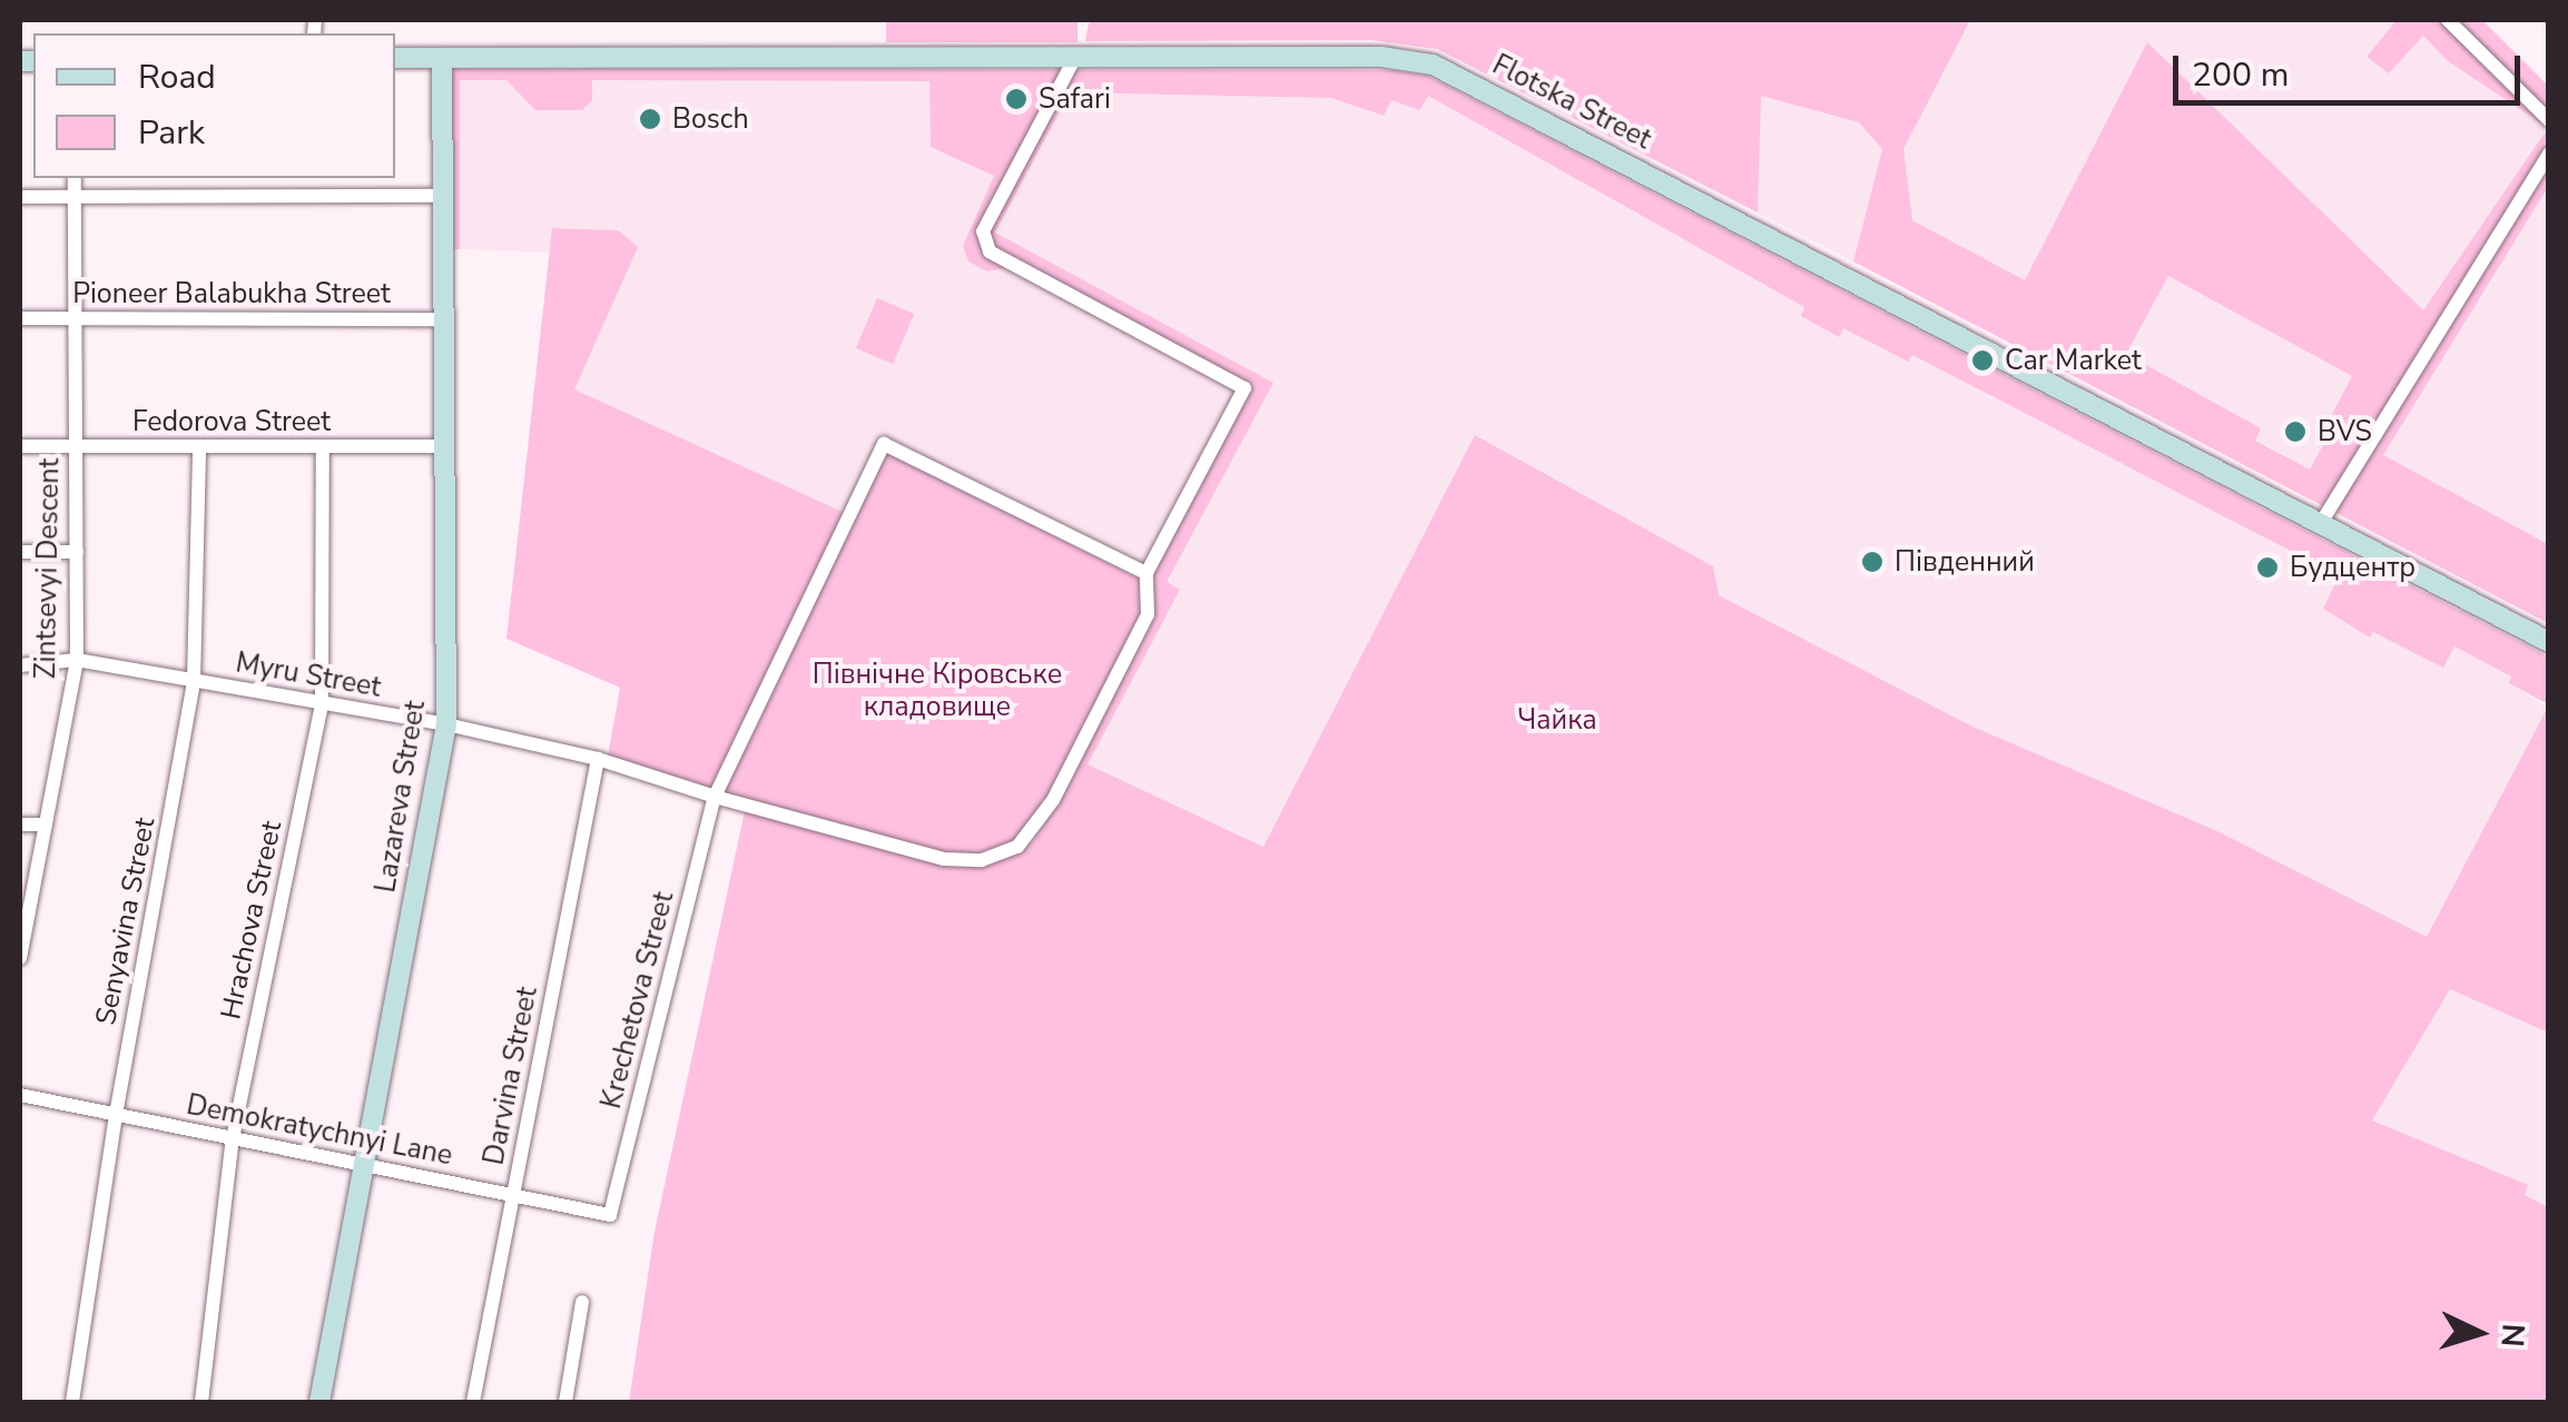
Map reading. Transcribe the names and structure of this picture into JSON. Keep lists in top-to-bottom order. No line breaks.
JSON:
{"streets":{"street":["Flotska Street","Pioneer Balabukha Street","Fedorova Street","Zintsevyi Descent","Myru Street","Lazareva Street","Hrachova Street","Senyavina Street","Krechetova Street","Darvina Street","Demokratychnyi Lane"]},"crossings":[["Flotska Street","Lazareva Street"],["Pioneer Balabukha Street","Zintsevyi Descent"],["Pioneer Balabukha Street","Lazareva Street"],["Fedorova Street","Zintsevyi Descent"],["Fedorova Street","Lazareva Street"],["Fedorova Street","Hrachova Street"],["Fedorova Street","Senyavina Street"],["Zintsevyi Descent","Myru Street"],["Myru Street","Lazareva Street"],["Myru Street","Hrachova Street"],["Myru Street","Senyavina Street"],["Myru Street","Krechetova Street"],["Myru Street","Darvina Street"],["Lazareva Street","Demokratychnyi Lane"],["Hrachova Street","Demokratychnyi Lane"],["Senyavina Street","Demokratychnyi Lane"],["Krechetova Street","Demokratychnyi Lane"],["Darvina Street","Demokratychnyi Lane"]],"parks":["Північне Кіровське кладовище","Чайка"],"places":["Safari","Bosch","Car Market","BVS","Південний","Будцентр"],"legend":["Road","Park"],"scale_bar":"200 m","north":"right"}
